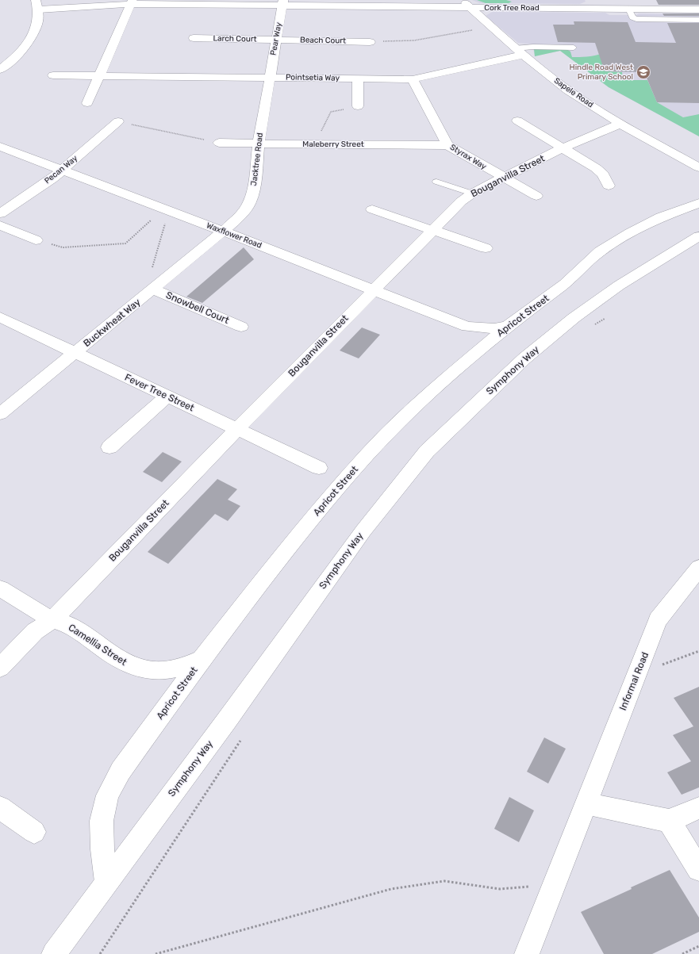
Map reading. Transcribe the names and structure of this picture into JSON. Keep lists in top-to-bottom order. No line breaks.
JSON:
{"streets":{"street":["Cork Tree Road","Larch Court","Pear Way","Beach Court","Pointsetia Way","Sapele Road","Maleberry Street","Styrax Way","Jacktree Road","Pecan Way","Bouganvilla Street","Waxflower Road","Snowbell Court","Apricot Street","Buckwheat Way","Symphony Way","Fever Tree Street","Camellia Street","Informal Road"]},"crossings":[["Cork Tree Road","Pear Way"],["Cork Tree Road","Sapele Road"],["Larch Court","Pear Way"],["Larch Court","Beach Court"],["Pear Way","Beach Court"],["Pear Way","Pointsetia Way"],["Pear Way","Jacktree Road"],["Pointsetia Way","Sapele Road"],["Pointsetia Way","Styrax Way"],["Pointsetia Way","Jacktree Road"],["Sapele Road","Bouganvilla Street"],["Maleberry Street","Styrax Way"],["Maleberry Street","Jacktree Road"],["Styrax Way","Bouganvilla Street"],["Jacktree Road","Waxflower Road"],["Jacktree Road","Buckwheat Way"],["Pecan Way","Waxflower Road"],["Bouganvilla Street","Waxflower Road"],["Bouganvilla Street","Fever Tree Street"],["Bouganvilla Street","Camellia Street"],["Waxflower Road","Apricot Street"],["Waxflower Road","Buckwheat Way"],["Snowbell Court","Buckwheat Way"],["Apricot Street","Symphony Way"],["Apricot Street","Camellia Street"],["Buckwheat Way","Fever Tree Street"]],"places":{"school or university":["Hindle Road West Primary School"]}}
